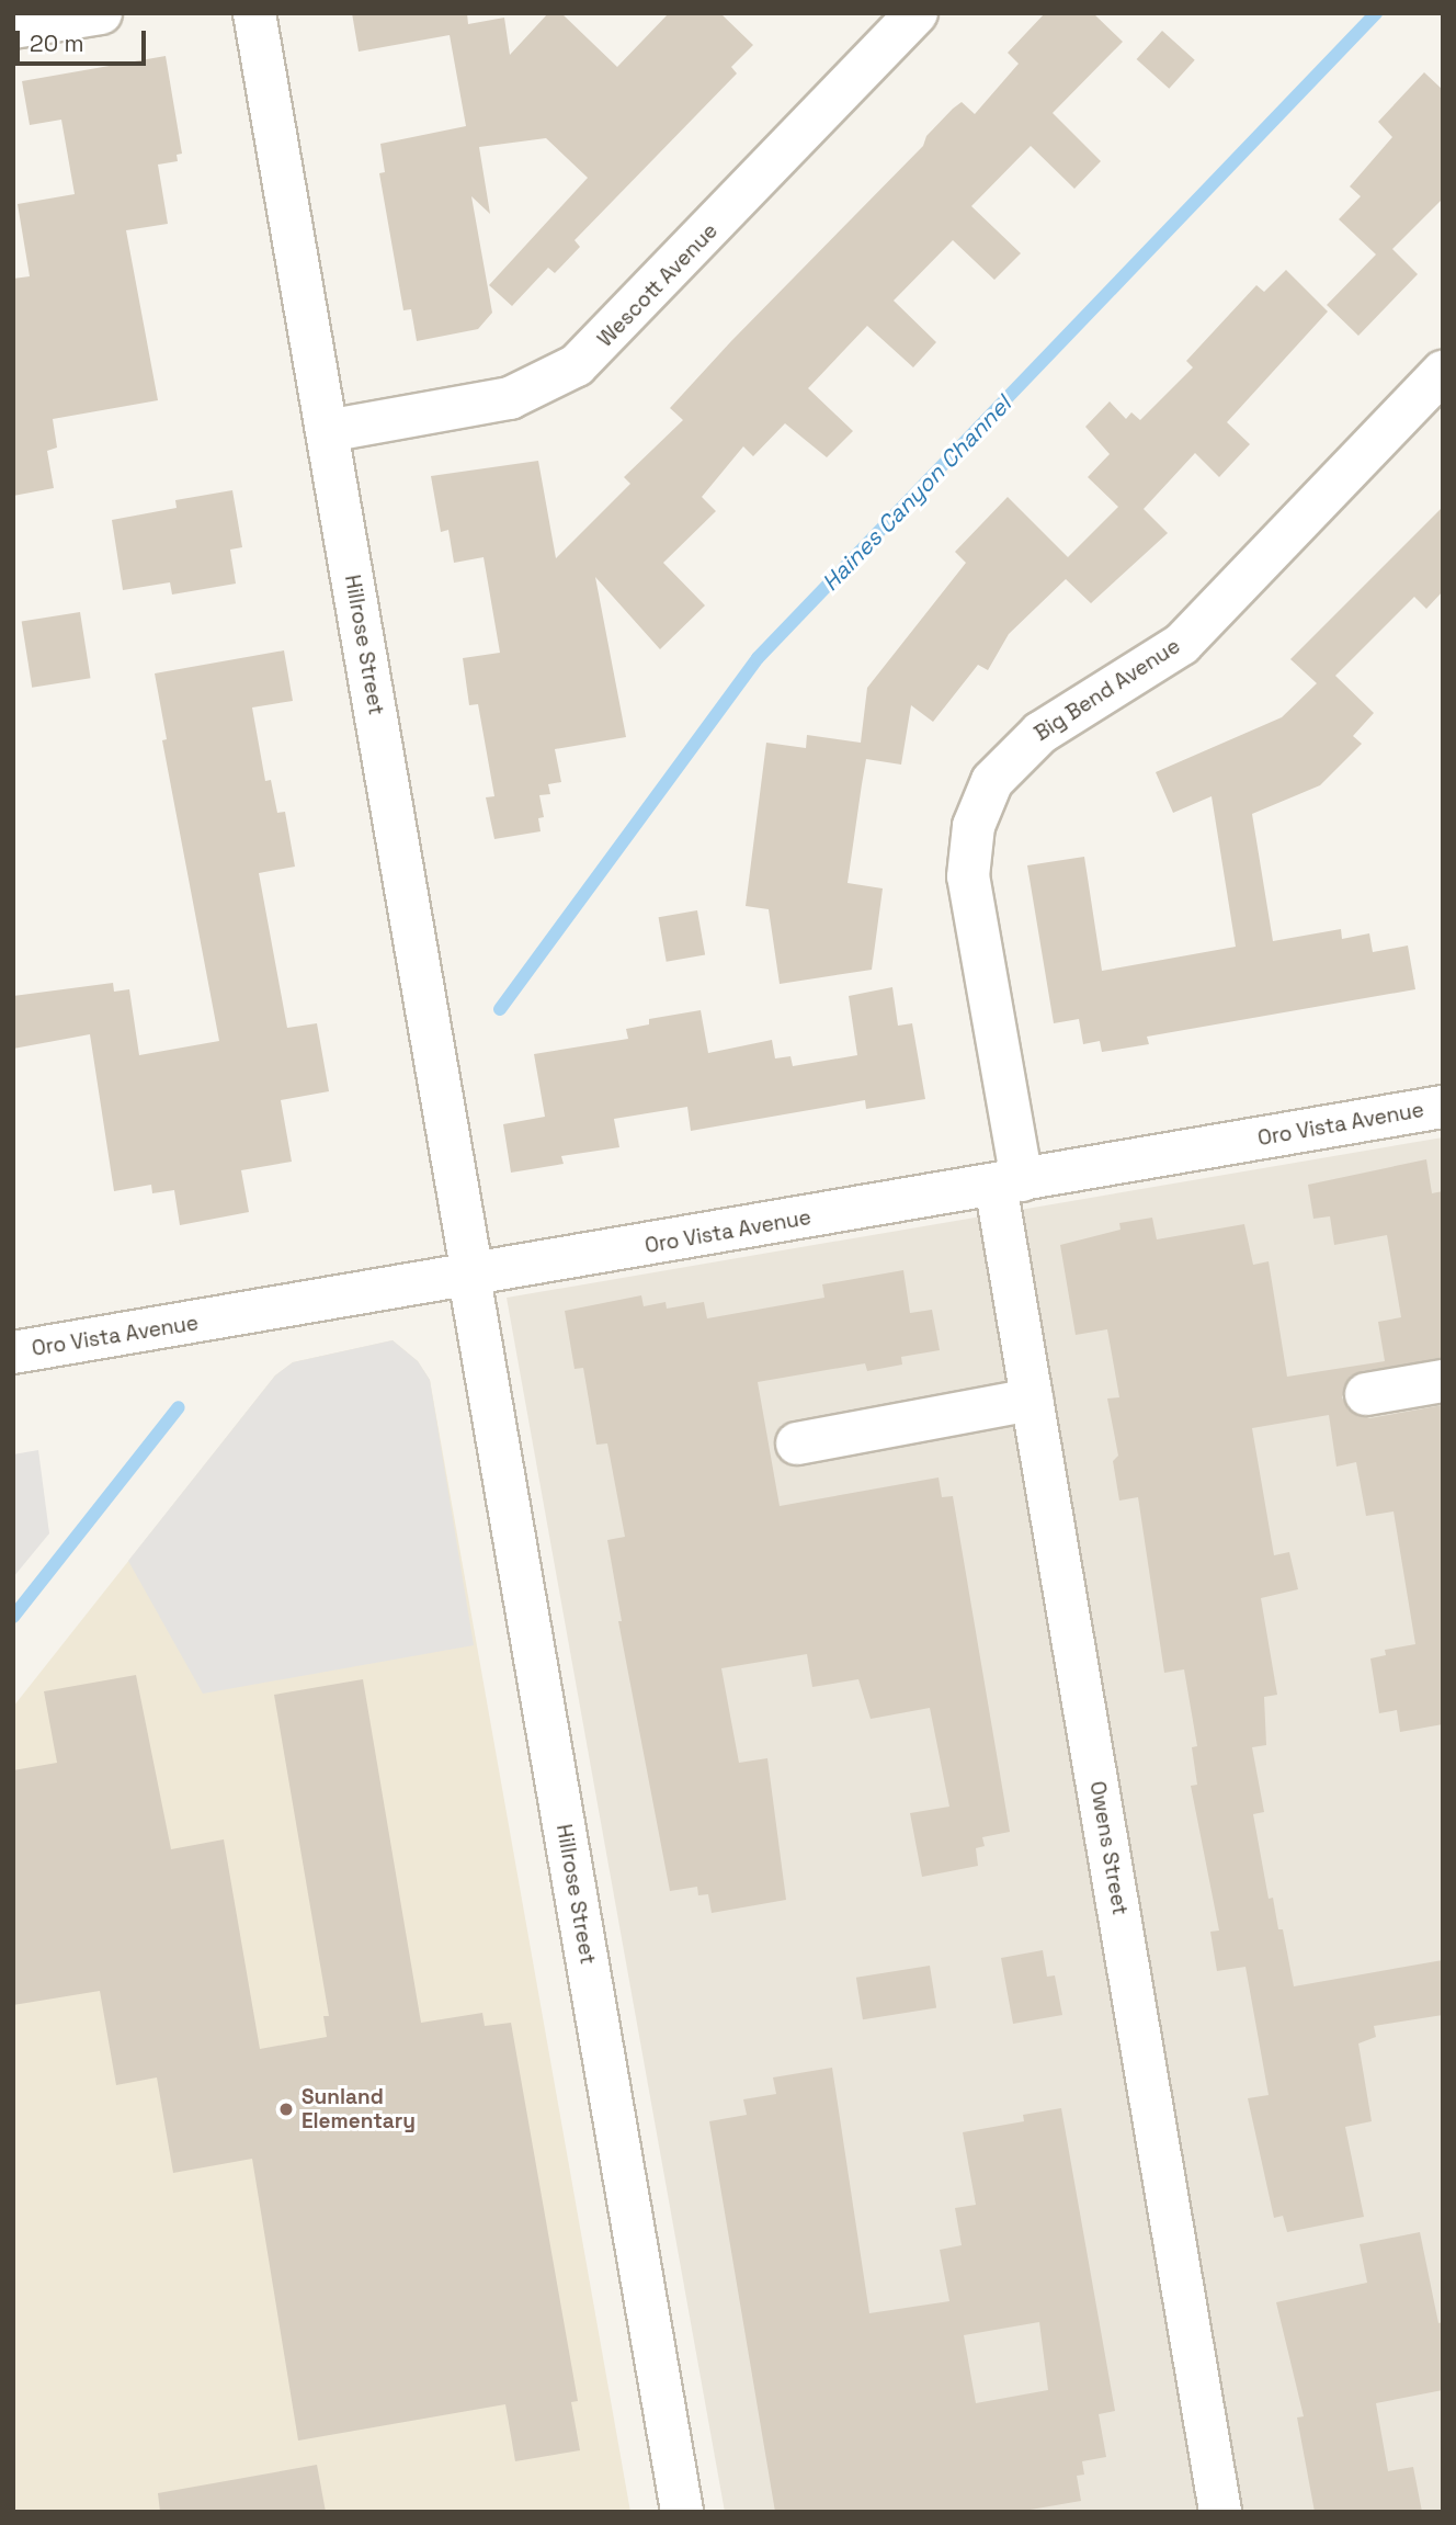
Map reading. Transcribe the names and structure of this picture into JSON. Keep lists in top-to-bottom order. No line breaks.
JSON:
{"streets":{"street":["Wescott Avenue","Hillrose Street","Big Bend Avenue","Oro Vista Avenue","Owens Street"]},"crossings":[["Wescott Avenue","Hillrose Street"],["Hillrose Street","Oro Vista Avenue"],["Big Bend Avenue","Oro Vista Avenue"],["Big Bend Avenue","Owens Street"],["Oro Vista Avenue","Owens Street"]],"water":["Haines Canyon Channel"],"places":["Sunland Elementary"],"scale_bar":"20 m"}
